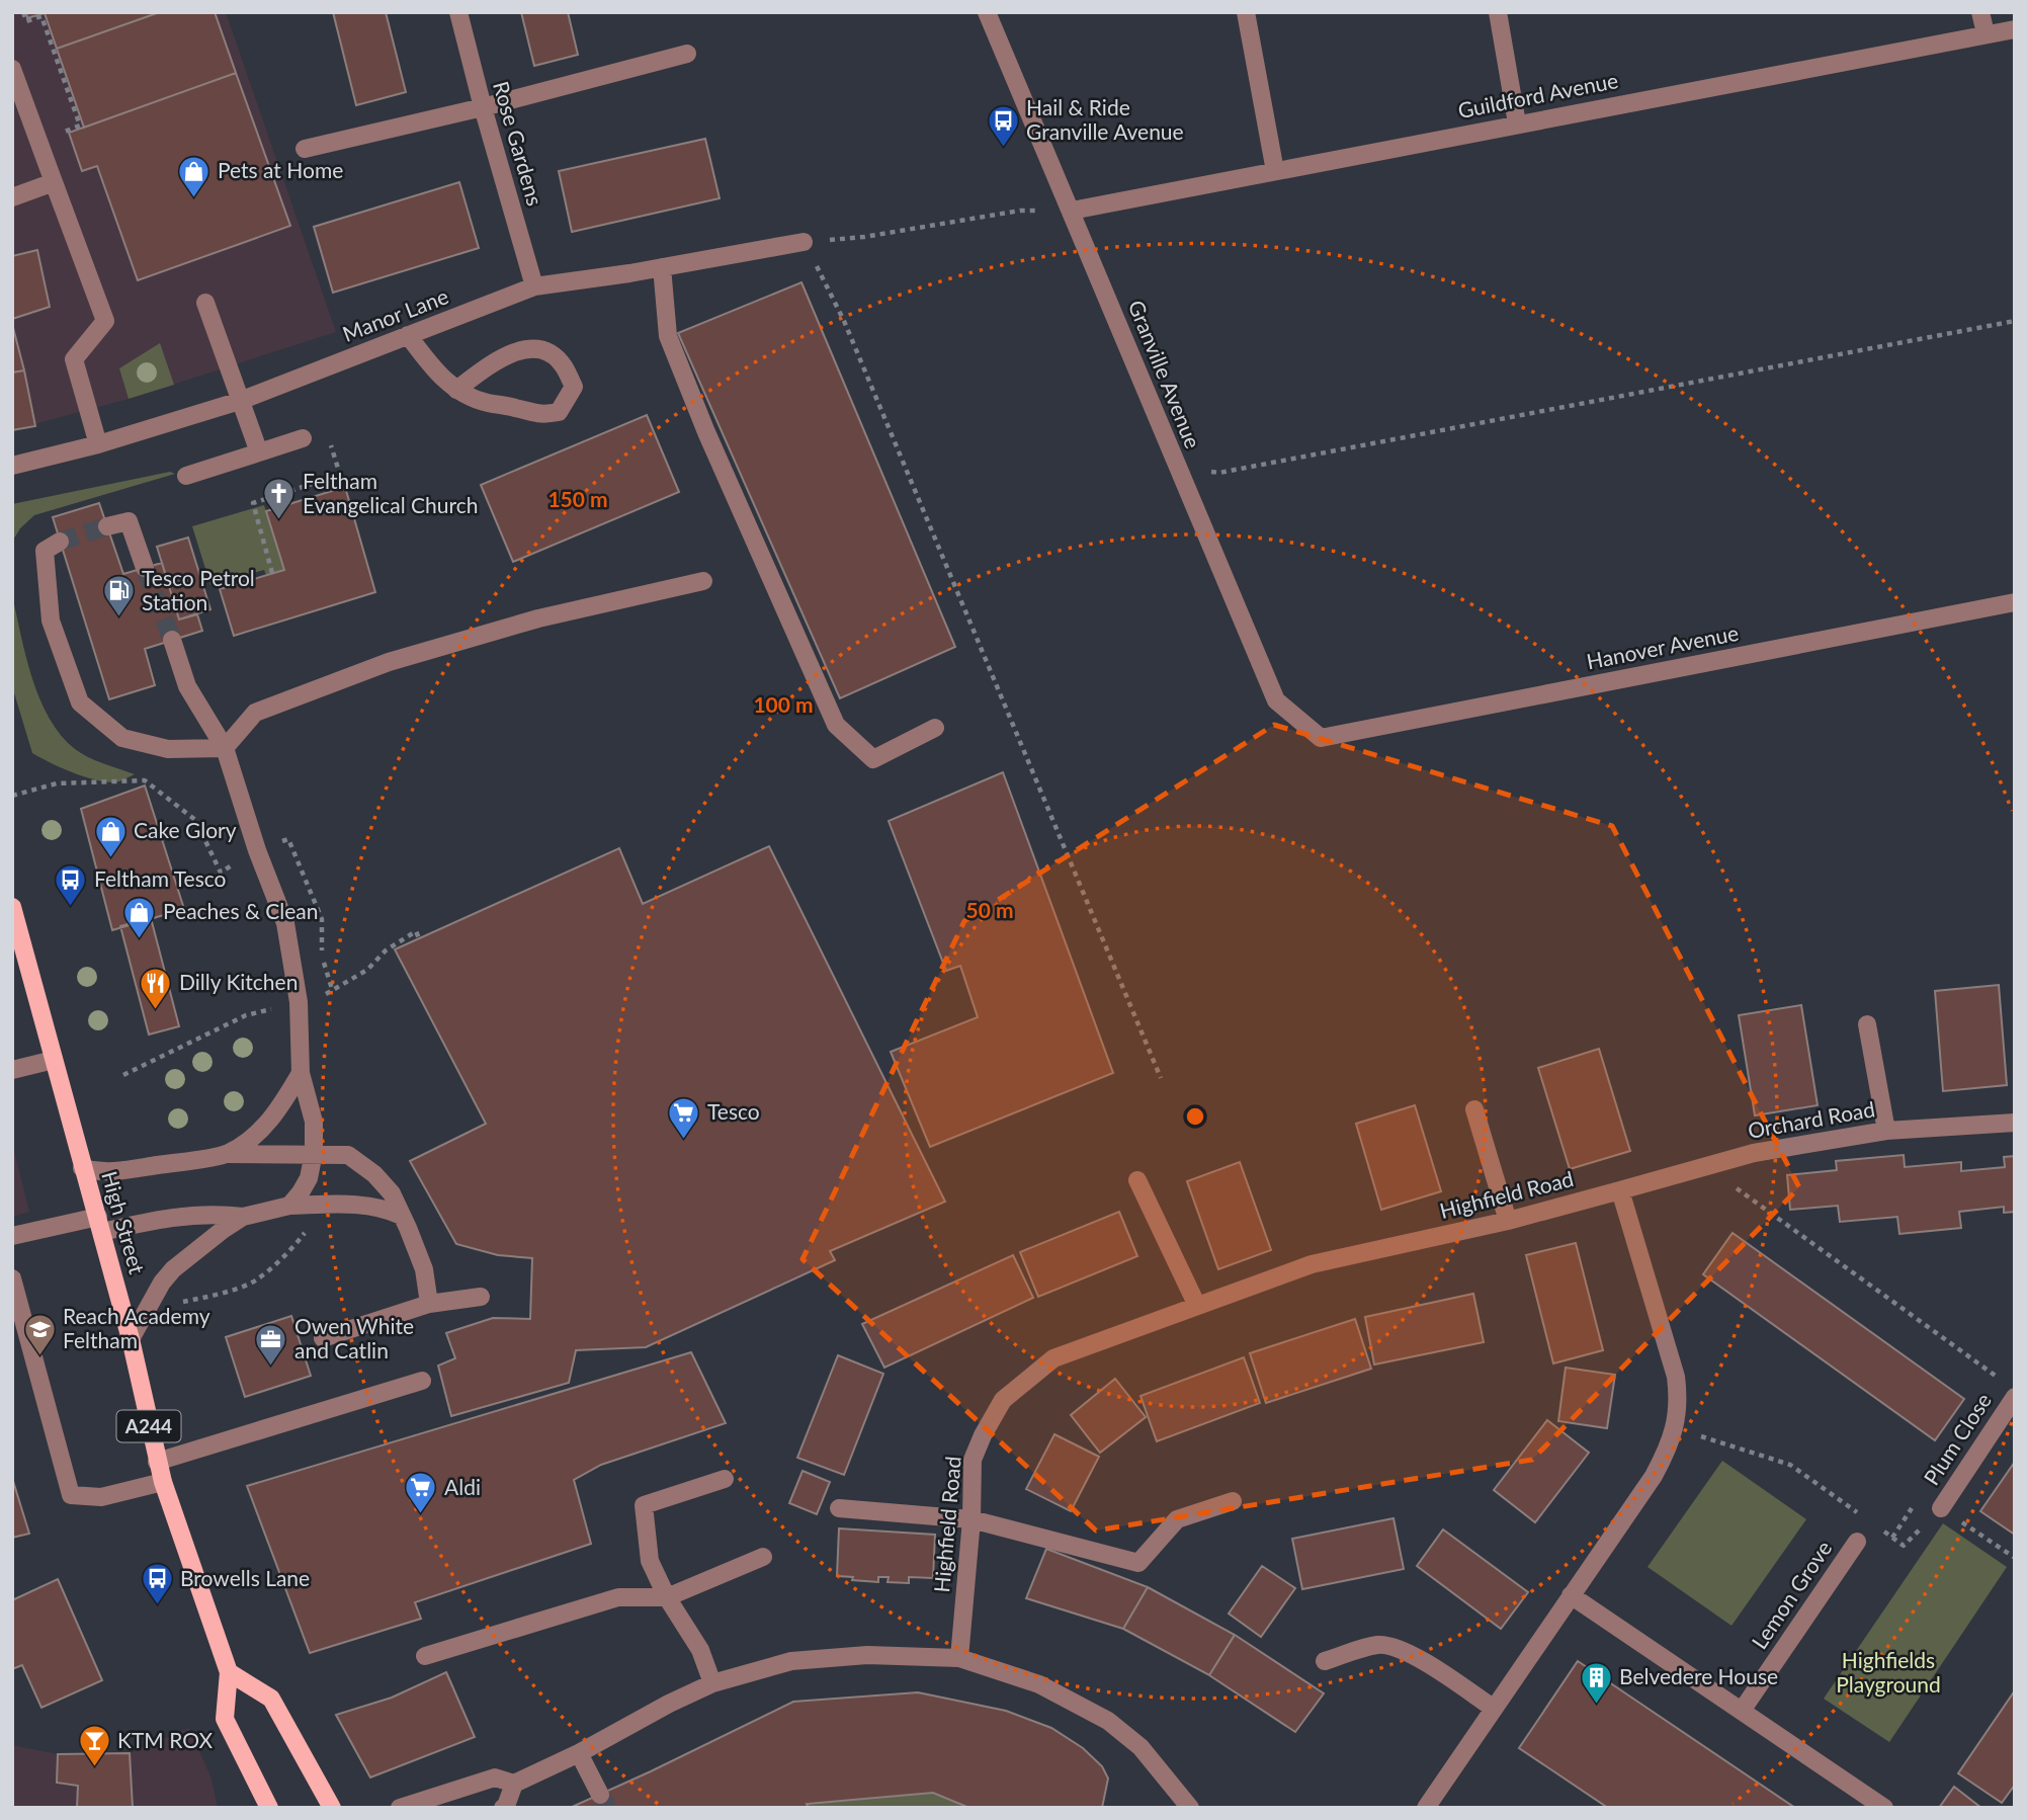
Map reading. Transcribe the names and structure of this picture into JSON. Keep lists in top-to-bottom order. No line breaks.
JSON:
{"streets":{"main road":["High Street","A244"],"street":["Guildford Avenue","Rose Gardens","Manor Lane","Granville Avenue","Hanover Avenue","Orchard Road","Highfield Road","Plum Close","Lemon Grove"]},"crossings":[["Guildford Avenue","Granville Avenue"],["Rose Gardens","Manor Lane"],["Granville Avenue","Hanover Avenue"],["Orchard Road","Highfield Road"]],"parks":["Highfields Playground"],"places":{"bus stop":["Hail & Ride Granville Avenue","Feltham Tesco","Browells Lane"],"shop":["Pets at Home","Cake Glory","Peaches & Clean"],"church":["Feltham Evangelical Church"],"fuel station":["Tesco Petrol Station"],"restaurant":["Dilly Kitchen"],"supermarket":["Tesco","Aldi"],"school or university":["Reach Academy Feltham"],"office":["Owen White and Catlin"],"building":["Belvedere House"],"bar":["KTM ROX"]},"rings":["150 m","100 m","50 m"]}
